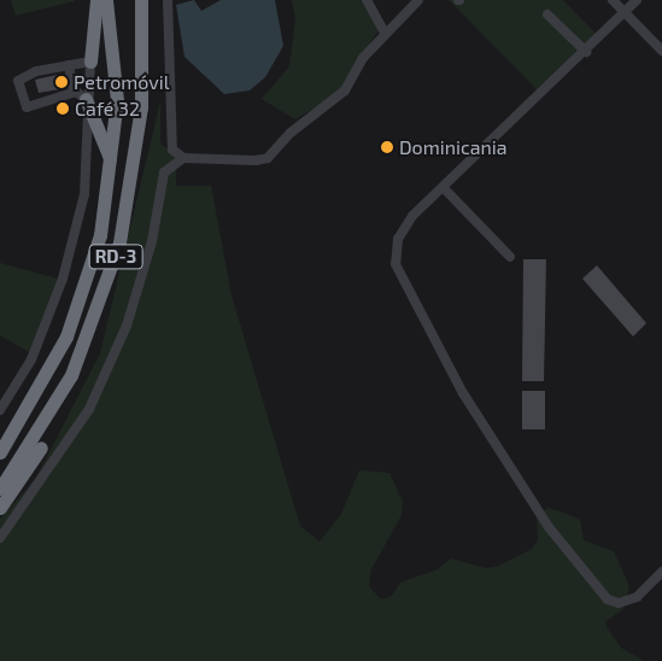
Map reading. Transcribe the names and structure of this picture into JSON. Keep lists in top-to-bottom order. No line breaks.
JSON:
{"streets":{"highway":["RD-3"]},"places":["Petromóvil","Café 32","Dominicania"]}
